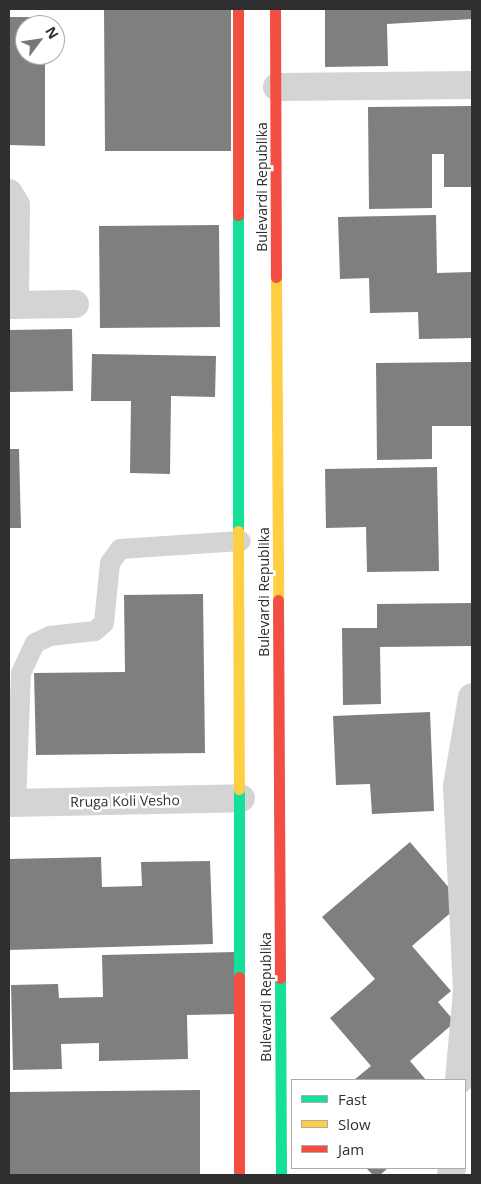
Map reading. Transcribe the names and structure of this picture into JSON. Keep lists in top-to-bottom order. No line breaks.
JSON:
{"streets":{"street":["Bulevardi Republika","Rruga Koli Vesho"]},"crossings":[["Bulevardi Republika","Rruga Koli Vesho"]],"legend":["Fast","Slow","Jam"],"north":"top right"}
